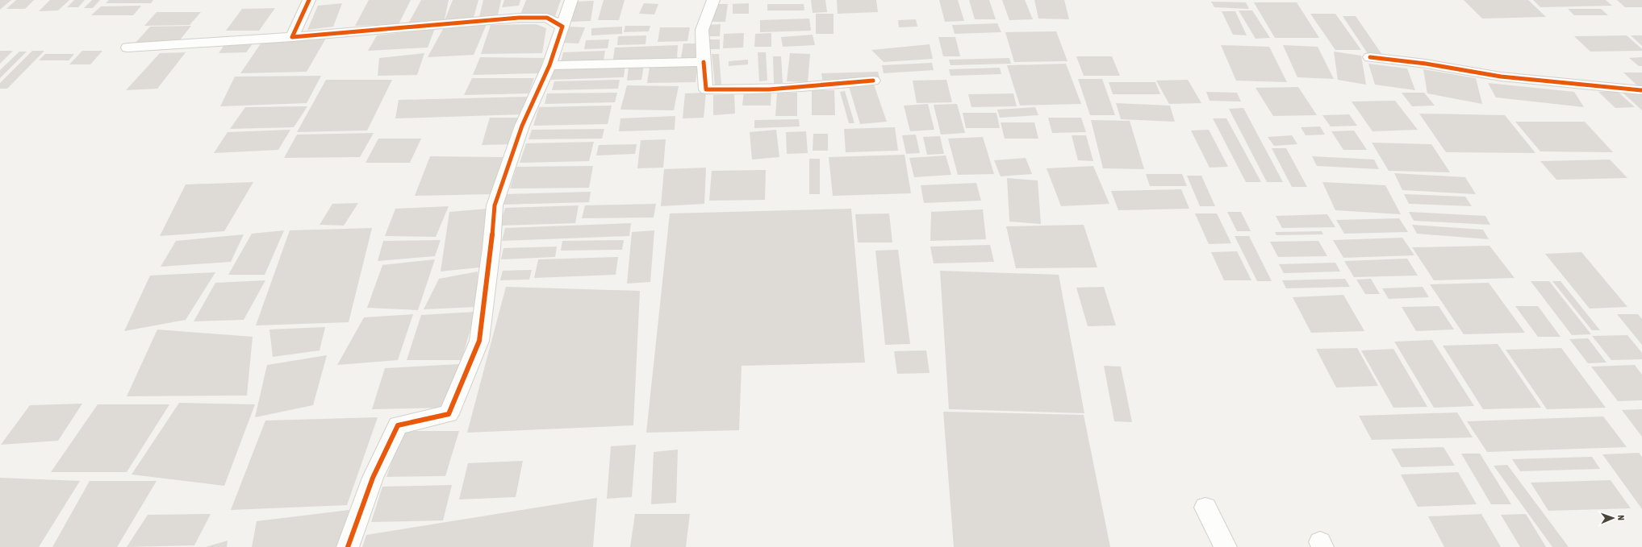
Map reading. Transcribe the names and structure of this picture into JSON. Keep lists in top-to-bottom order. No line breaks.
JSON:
{"north":"right"}
